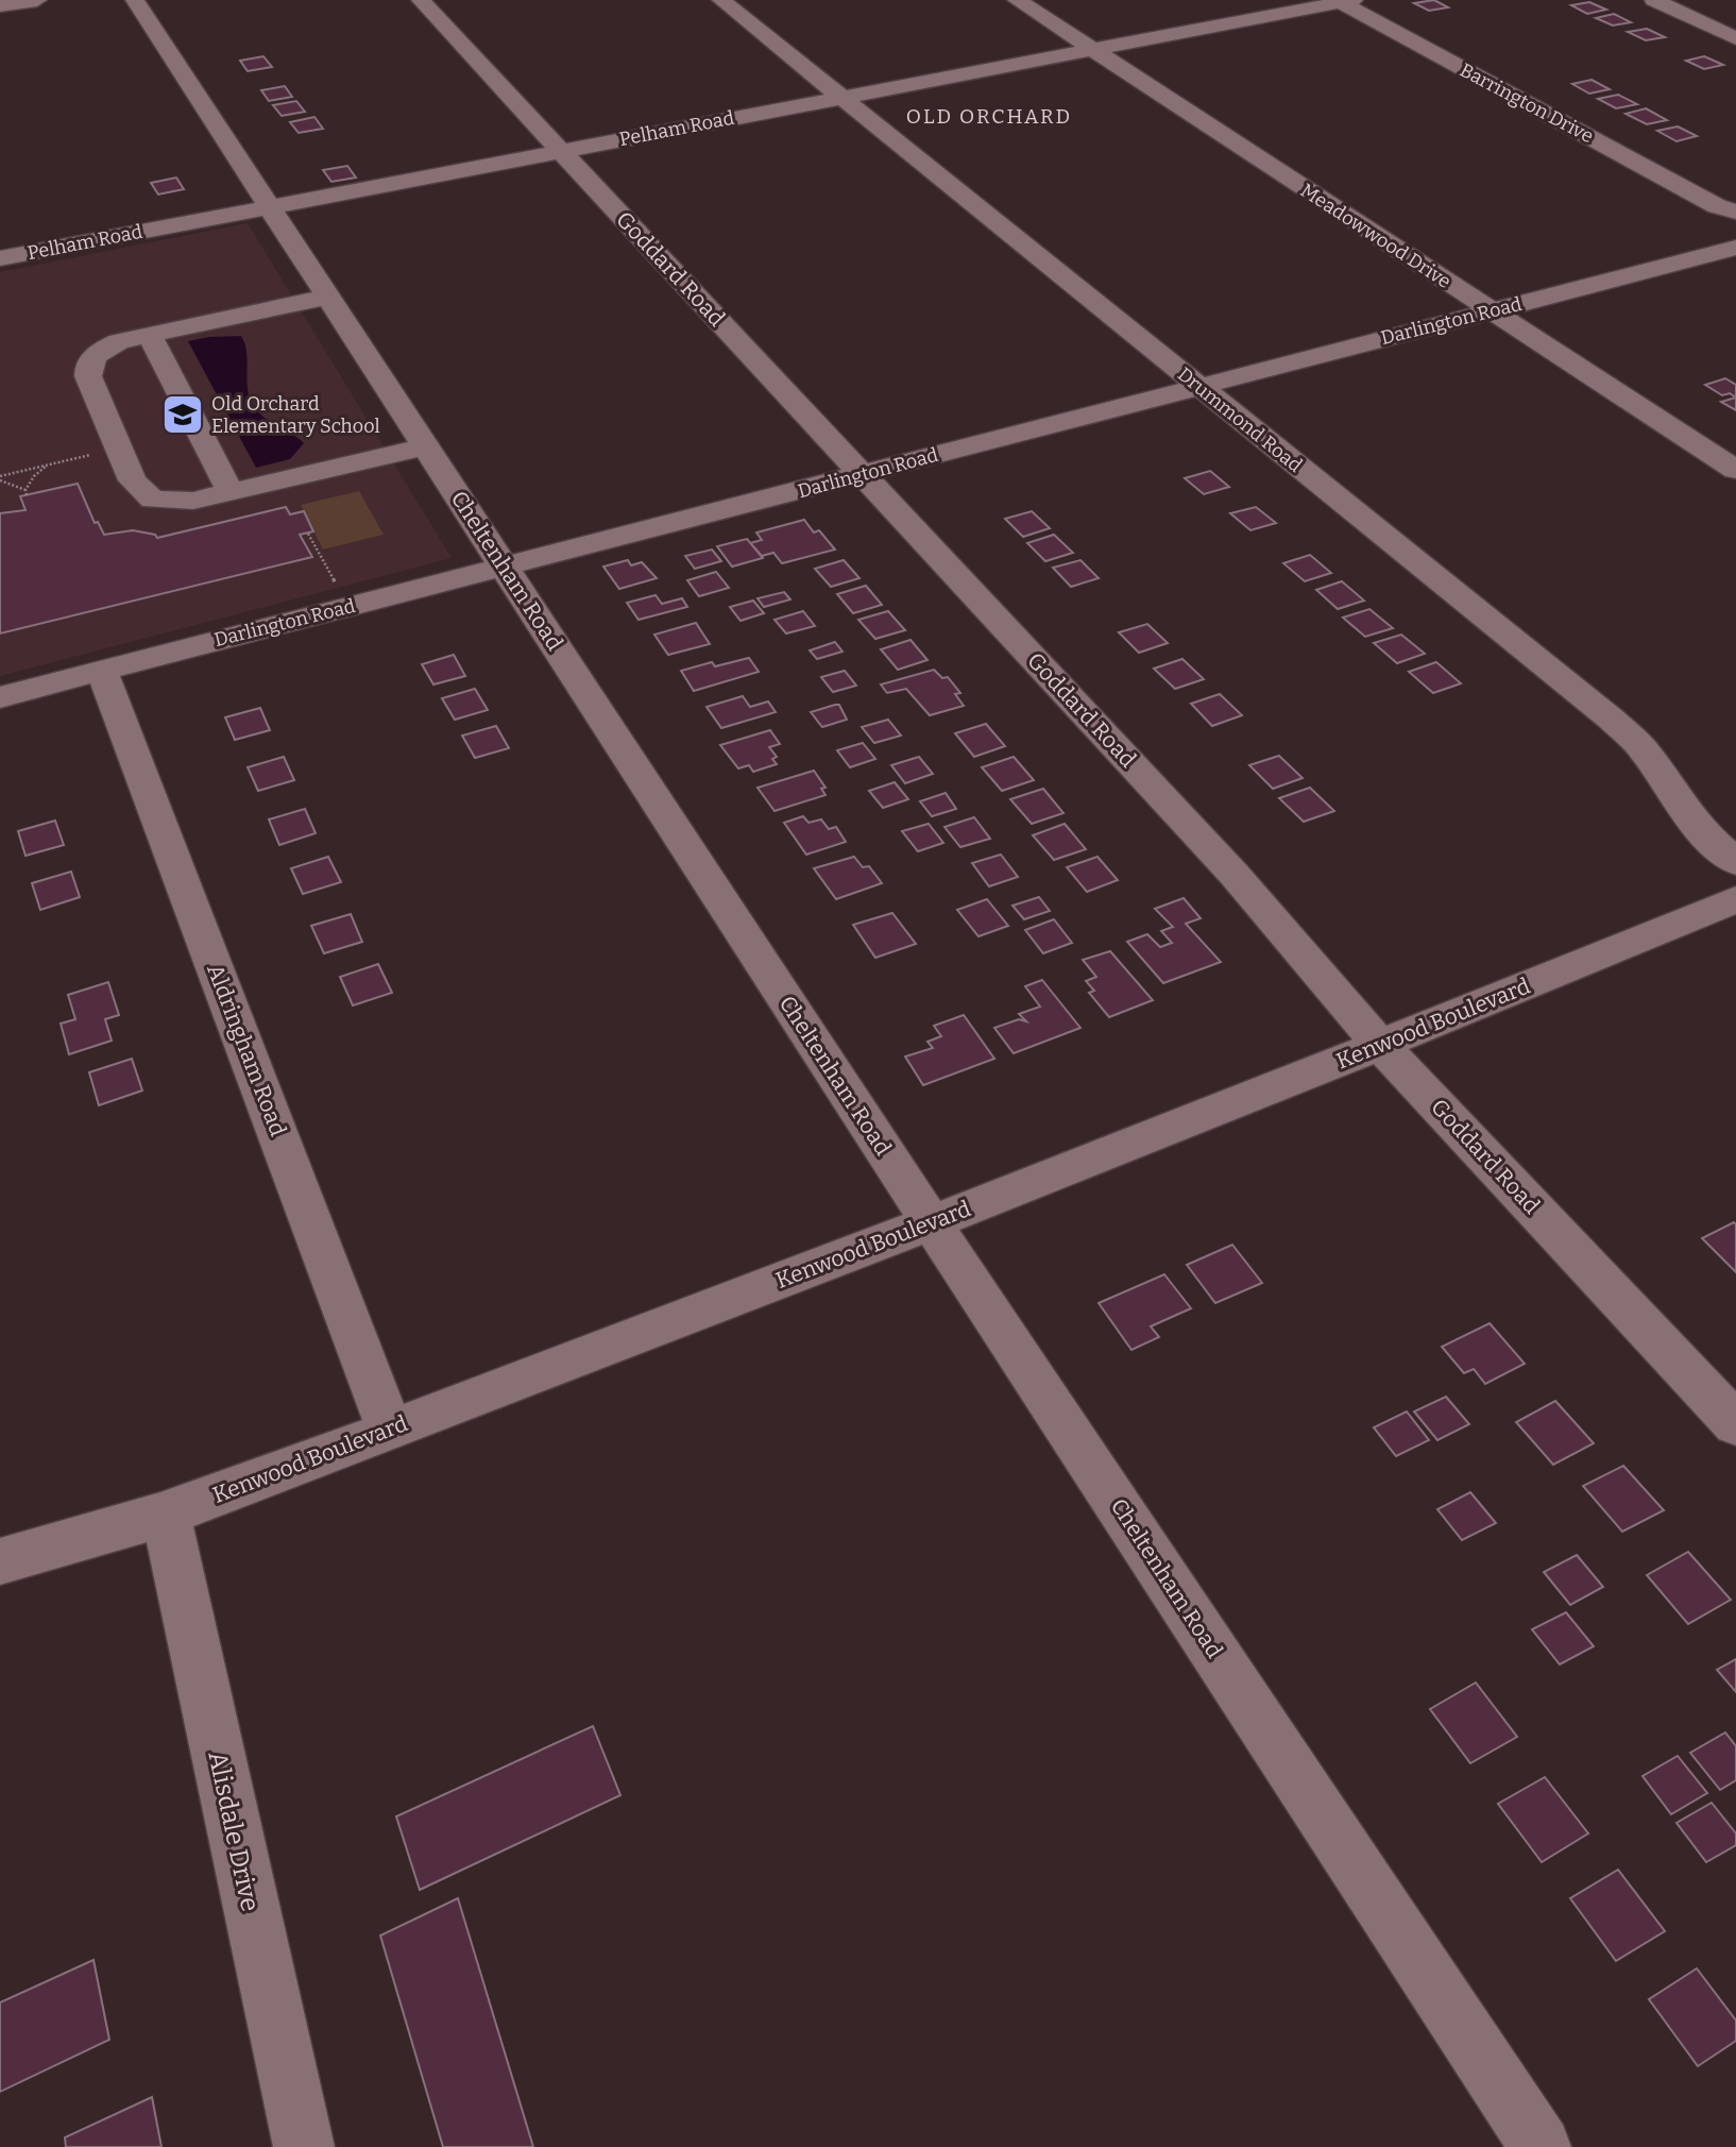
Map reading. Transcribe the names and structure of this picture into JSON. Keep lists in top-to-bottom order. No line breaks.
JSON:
{"streets":{"street":["Barrington Drive","Pelham Road","Meadowwood Drive","Goddard Road","Darlington Road","Drummond Road","Cheltenham Road","Kenwood Boulevard","Aldringham Road","Alisdale Drive"]},"crossings":[["Barrington Drive","Pelham Road"],["Barrington Drive","Darlington Road"],["Pelham Road","Meadowwood Drive"],["Pelham Road","Goddard Road"],["Pelham Road","Drummond Road"],["Pelham Road","Cheltenham Road"],["Meadowwood Drive","Darlington Road"],["Goddard Road","Darlington Road"],["Goddard Road","Kenwood Boulevard"],["Darlington Road","Drummond Road"],["Darlington Road","Cheltenham Road"],["Darlington Road","Aldringham Road"],["Cheltenham Road","Kenwood Boulevard"],["Kenwood Boulevard","Aldringham Road"],["Kenwood Boulevard","Alisdale Drive"]],"districts":["OLD ORCHARD"],"places":{"school or university":["Old Orchard Elementary School"]}}
